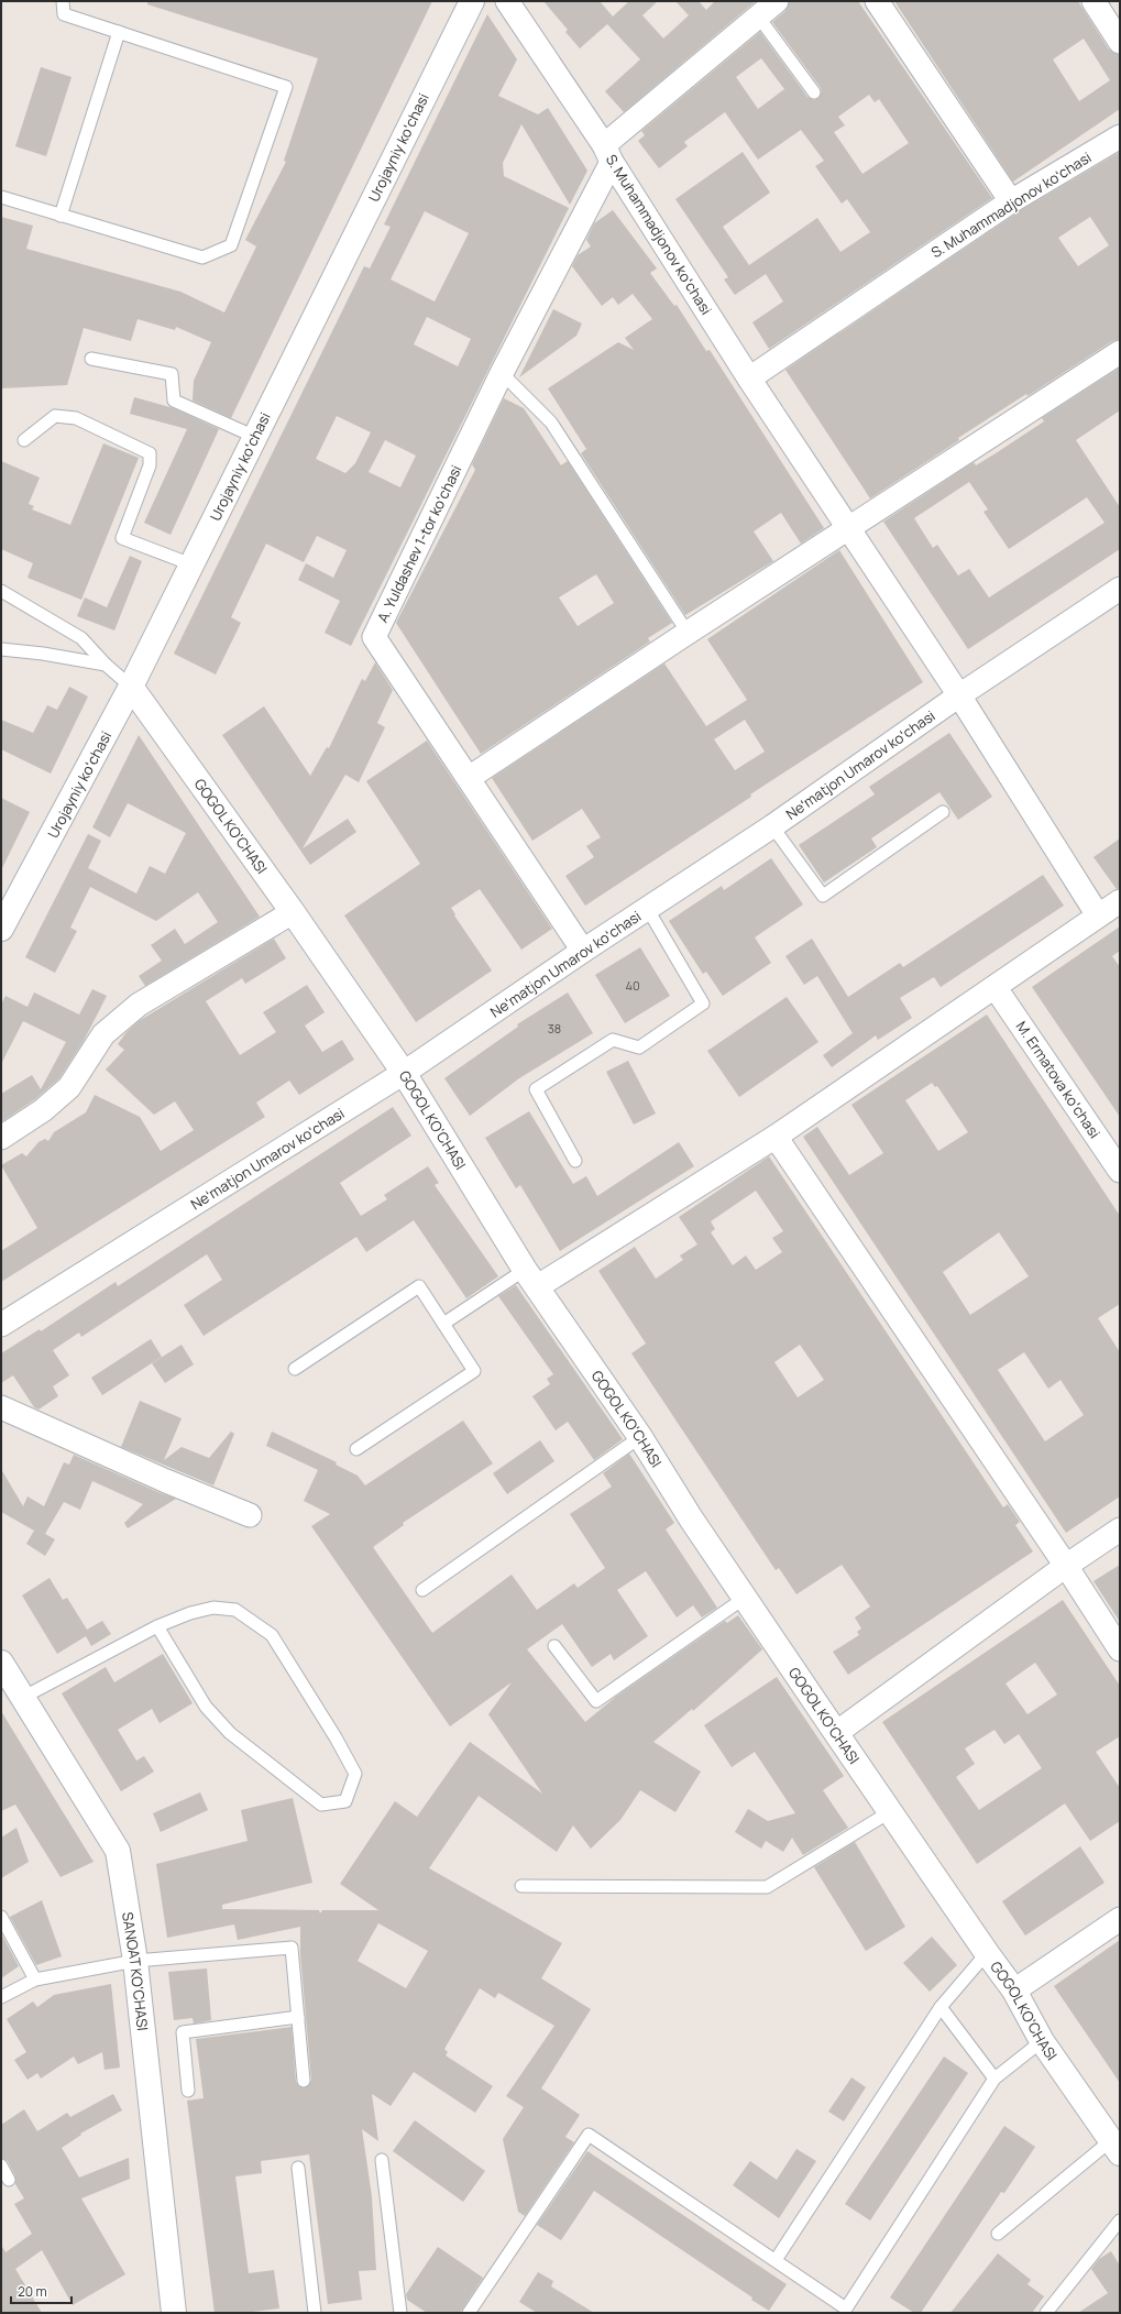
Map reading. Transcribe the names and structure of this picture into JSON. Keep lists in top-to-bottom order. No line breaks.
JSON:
{"streets":{"main road":["Urоjayniy koʻchasi","GOGOL KO'CHASI","SANOAT KO'CHASI"],"street":["S. Muhammadjonov koʻchasi","A. Yuldashev 1-tor koʻchasi","Neʻmatjon Umarov koʻchasi","M. Ermatova koʻchasi"]},"crossings":[["Urоjayniy koʻchasi","GOGOL KO'CHASI"],["S. Muhammadjonov koʻchasi","A. Yuldashev 1-tor koʻchasi"],["S. Muhammadjonov koʻchasi","Neʻmatjon Umarov koʻchasi"],["A. Yuldashev 1-tor koʻchasi","Neʻmatjon Umarov koʻchasi"],["Neʻmatjon Umarov koʻchasi","GOGOL KO'CHASI"]],"house_numbers":["40","38"],"scale_bar":"20 m"}
